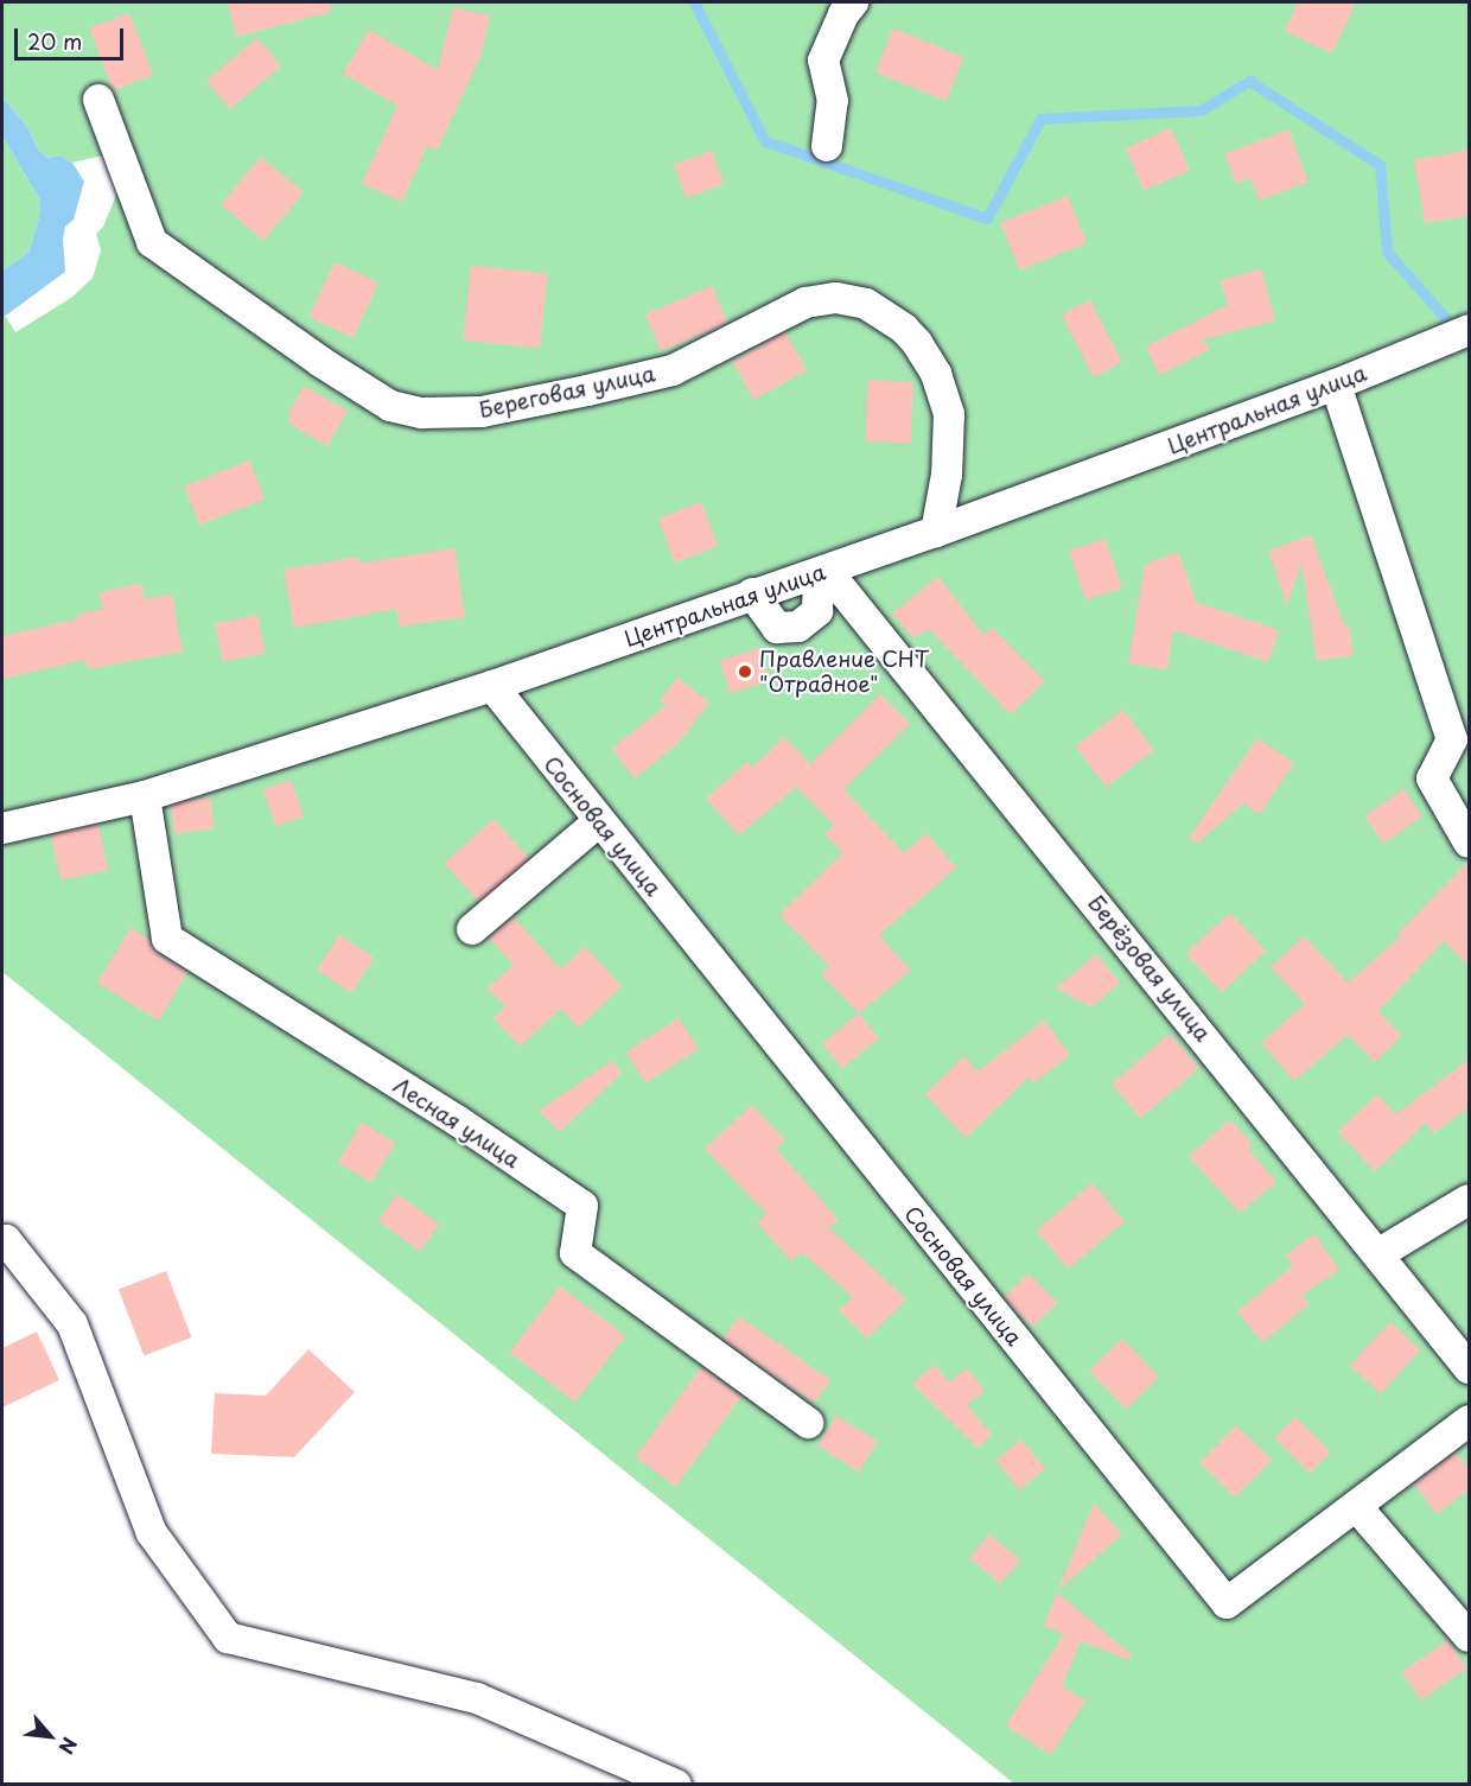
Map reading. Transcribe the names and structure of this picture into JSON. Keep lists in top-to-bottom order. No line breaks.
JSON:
{"streets":{"street":["Береговая улица","Центральная улица","Сосновая улица","Берёзовая улица","Лесная улица"]},"crossings":[["Береговая улица","Центральная улица"],["Центральная улица","Сосновая улица"],["Центральная улица","Берёзовая улица"],["Центральная улица","Лесная улица"]],"places":["Правление СНТ \"Отрадное\""],"scale_bar":"20 m","north":"bottom right"}
